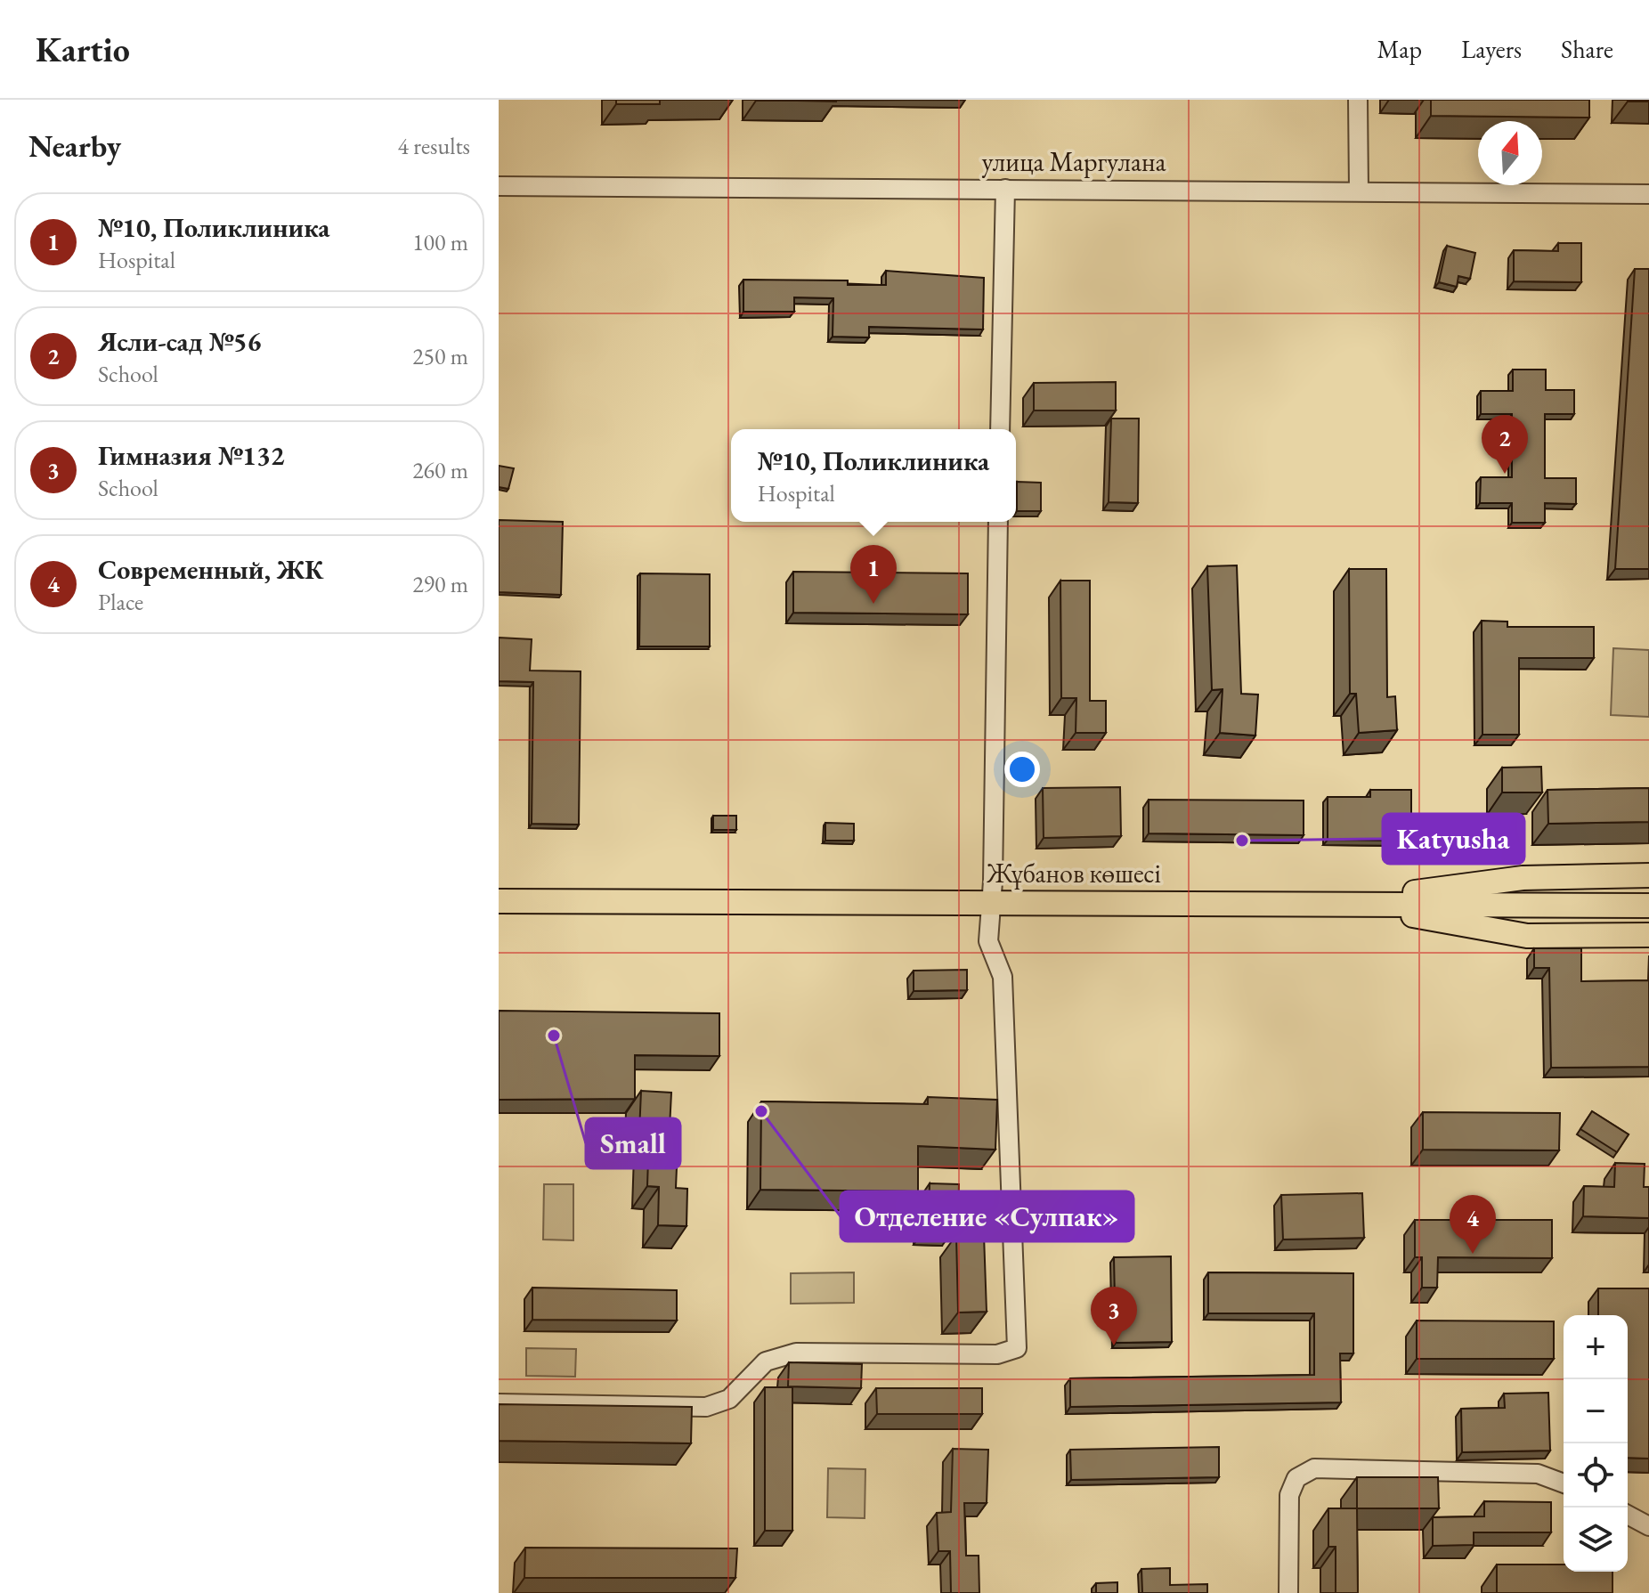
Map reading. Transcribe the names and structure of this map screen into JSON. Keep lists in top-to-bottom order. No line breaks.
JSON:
{"streets":{"main road":["Жұбанов көшесі"],"street":["улица Маргулана"]},"places":["Katyusha","Small","Отделение «Сулпак»"],"north":"top","page":{"header":"Kartio","nav":["Map","Layers","Share"],"heading":["Nearby","4 results"],"list":[{"mark":"1","name":"№10, Поликлиника","note":"Hospital","value":"100 m"},{"mark":"2","name":"Ясли-сад №56","note":"School","value":"250 m"},{"mark":"3","name":"Гимназия №132","note":"School","value":"260 m"},{"mark":"4","name":"Современный, ЖК","note":"Place","value":"290 m"}],"pins":["2","1","4","3"],"popup":["№10, Поликлиника","Hospital"],"map_buttons":["+","−"]}}
